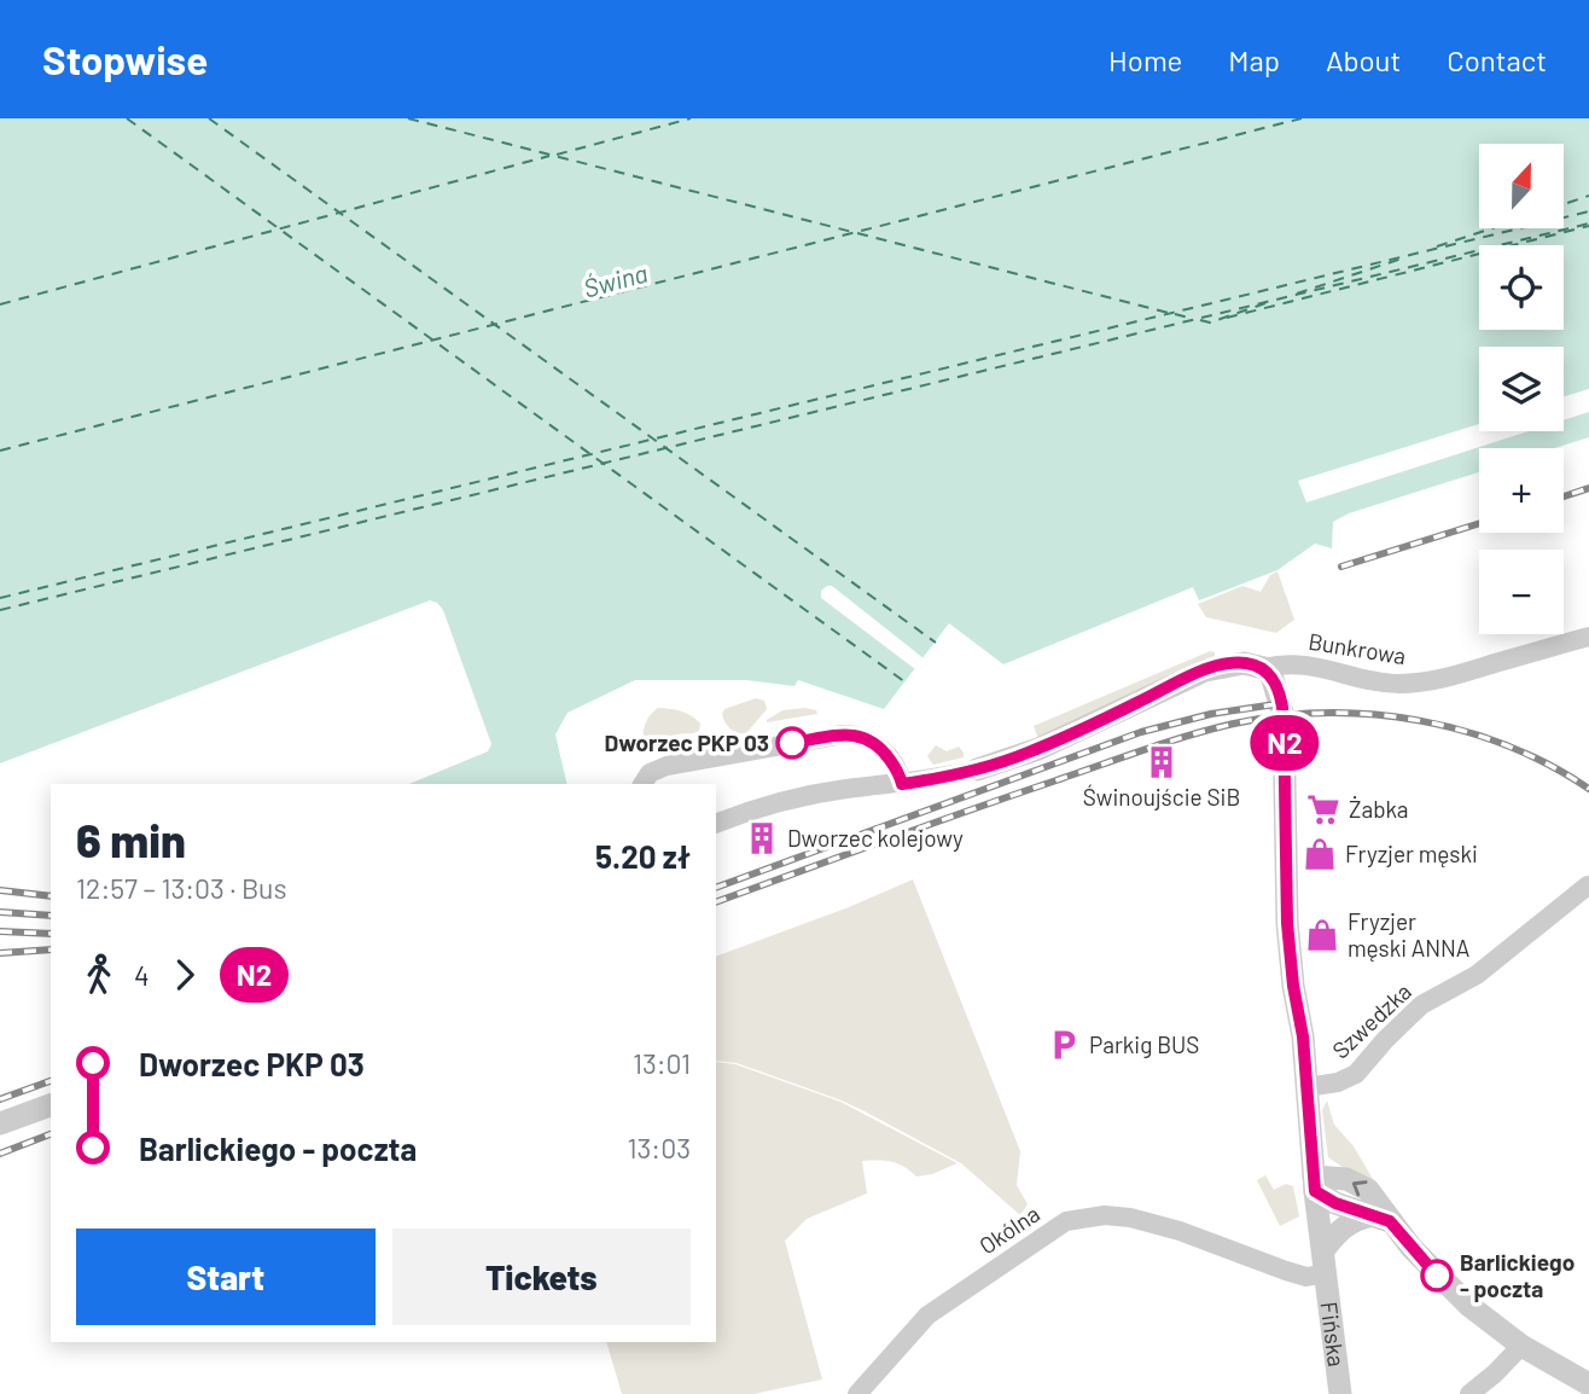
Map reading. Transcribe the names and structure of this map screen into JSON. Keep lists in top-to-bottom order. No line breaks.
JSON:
{"streets":{"street":["Bunkrowa","Szwedzka","Okólna","Fińska"]},"crossings":[["Bunkrowa","Fińska"],["Szwedzka","Fińska"],["Okólna","Fińska"]],"water":["Świna"],"places":{"other":["Dworzec PKP 03","Barlickiego - poczta"],"building":["Świnoujście SiB","Dworzec kolejowy"],"supermarket":["Żabka"],"shop":["Fryzjer męski","Fryzjer męski ANNA"],"parking":["Parkig BUS"]},"lines":["bus line N2"],"north":"top","page":{"header":"Stopwise","nav":["Home","Map","About","Contact"],"on_map":"N2","map_buttons":["+","−"],"heading":["6 min","12:57 – 13:03 · Bus","5.20 zł"],"legs":["4","N2"],"list":[{"name":"Dworzec PKP 03","value":"13:01"},{"name":"Barlickiego - poczta","value":"13:03"}],"buttons":["Start","Tickets"]}}
